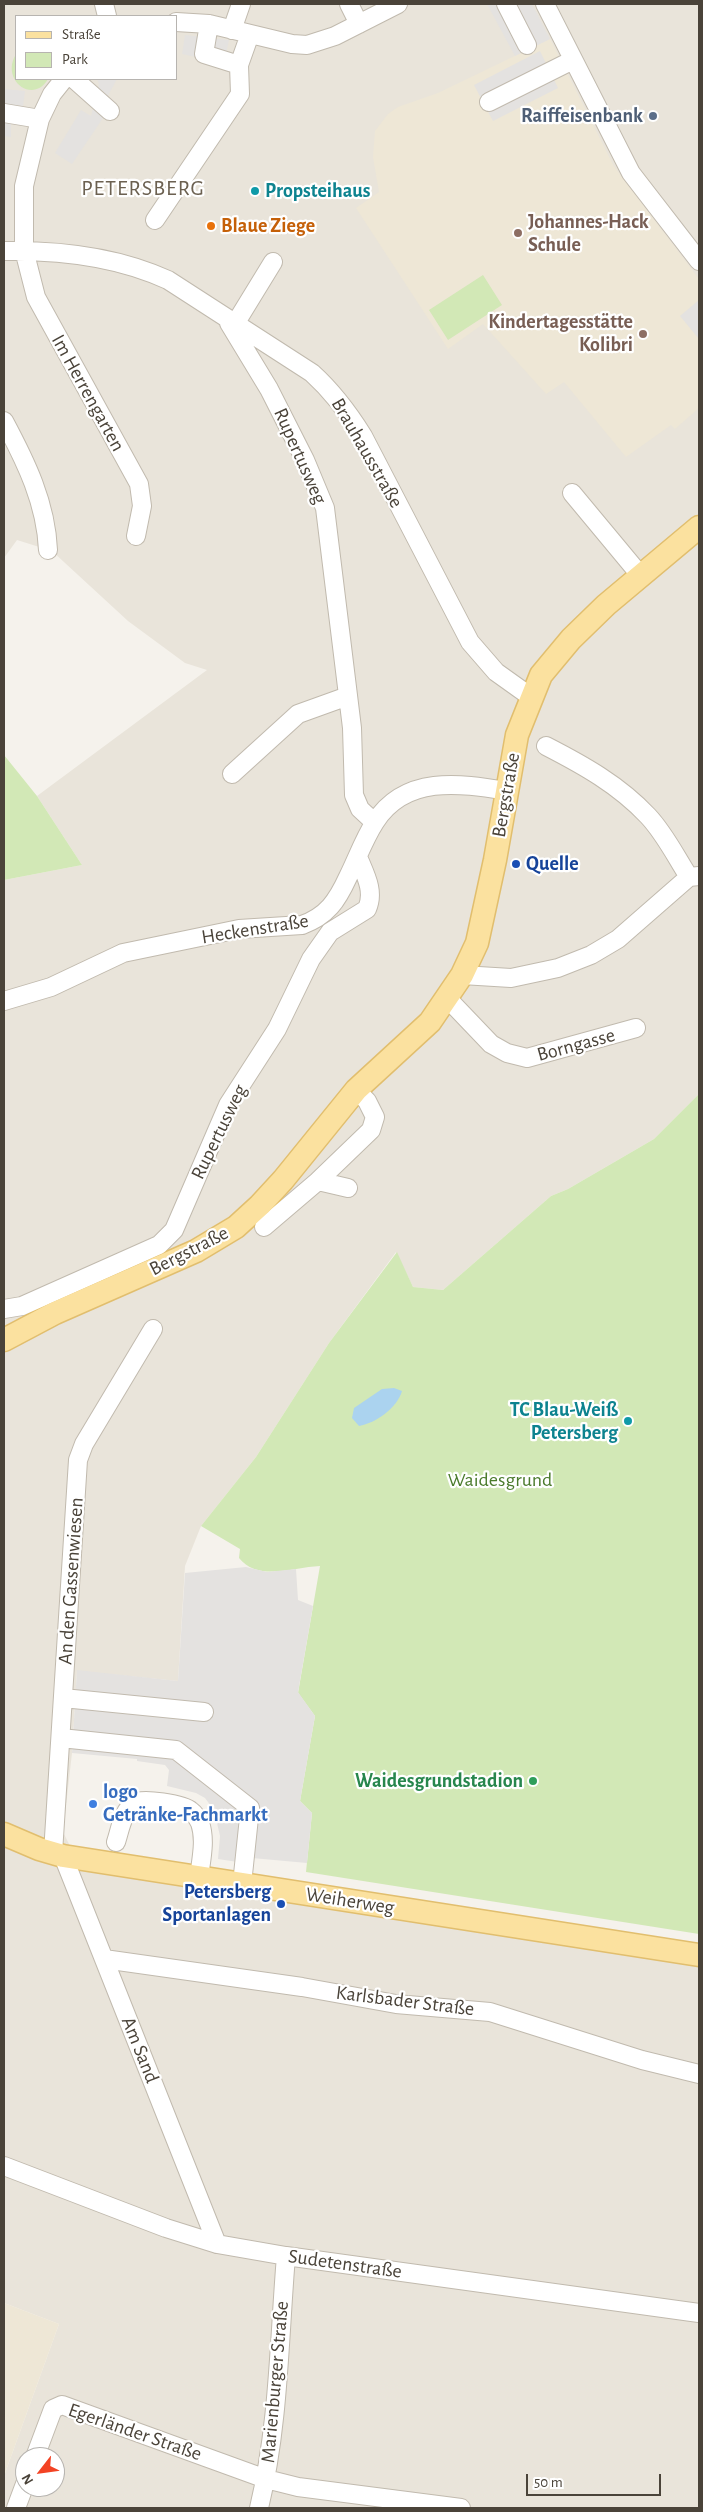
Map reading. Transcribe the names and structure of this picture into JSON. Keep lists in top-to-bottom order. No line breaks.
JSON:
{"streets":{"main road":["Bergstraße","Weiherweg"],"street":["Im Herrengarten","Brauhausstraße","Rupertusweg","Heckenstraße","Borngasse","An den Gassenwiesen","Karlsbader Straße","Am Sand","Sudetenstraße","Marienburger Straße","Egerländer Straße"]},"crossings":[["Im Herrengarten","Brauhausstraße"],["Brauhausstraße","Rupertusweg"],["Brauhausstraße","Bergstraße"],["Rupertusweg","Heckenstraße"],["Bergstraße","Heckenstraße"],["Bergstraße","Borngasse"],["An den Gassenwiesen","Weiherweg"],["An den Gassenwiesen","Am Sand"],["Weiherweg","Am Sand"],["Karlsbader Straße","Am Sand"],["Am Sand","Sudetenstraße"],["Sudetenstraße","Marienburger Straße"],["Marienburger Straße","Egerländer Straße"]],"districts":["PETERSBERG"],"parks":["Waidesgrund"],"places":["Raiffeisenbank","Propsteihaus","Blaue Ziege","Johannes-Hack Schule","Kindertagesstätte Kolibri","Quelle","TC Blau-Weiß Petersberg","Waidesgrundstadion","logo Getränke-Fachmarkt","Petersberg Sportanlagen"],"legend":["Straße","Park"],"scale_bar":"50 m","north":"bottom left"}
